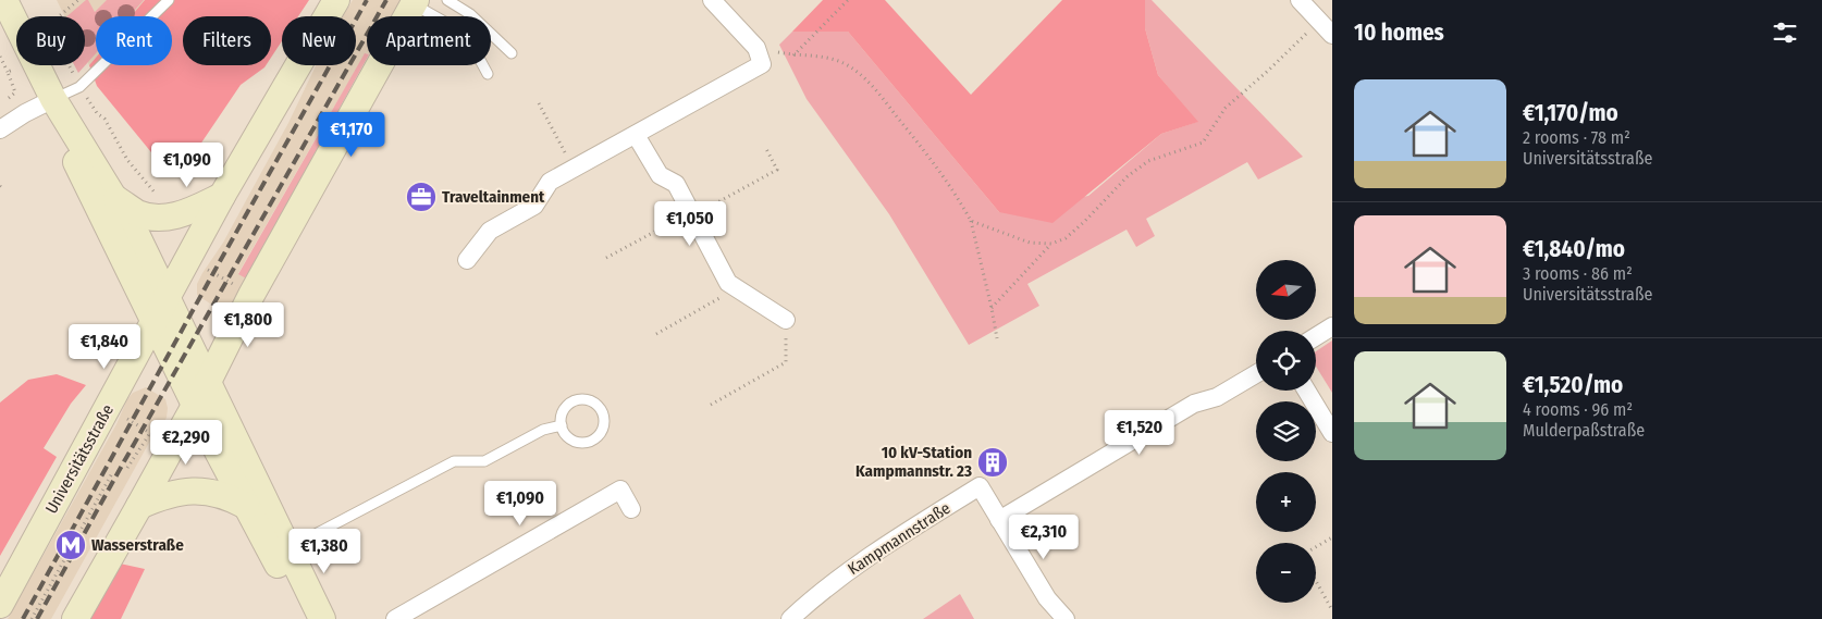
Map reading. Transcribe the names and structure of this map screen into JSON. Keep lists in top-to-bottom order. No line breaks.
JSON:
{"streets":{"main road":["Universitätsstraße"],"street":["Kampmannstraße"]},"places":{"office":["Traveltainment"],"building":["10 kV-Station Kampmannstr. 23"],"metro station":["Wasserstraße"]},"north":"left","page":{"heading":"10 homes","chip":["Buy","Rent","Filters","New","Apartment"],"list":[{"name":"€1,170/mo","note":"2 rooms · 78 m² · Universitätsstraße"},{"name":"€1,840/mo","note":"3 rooms · 86 m² · Universitätsstraße"},{"name":"€1,520/mo","note":"4 rooms · 96 m² · Mulderpaßstraße"}],"price":["€1,170","€1,090","€1,050","€1,800","€1,840","€1,520","€2,290","€1,090","€2,310","€1,380"],"map_buttons":["+","−"]}}
